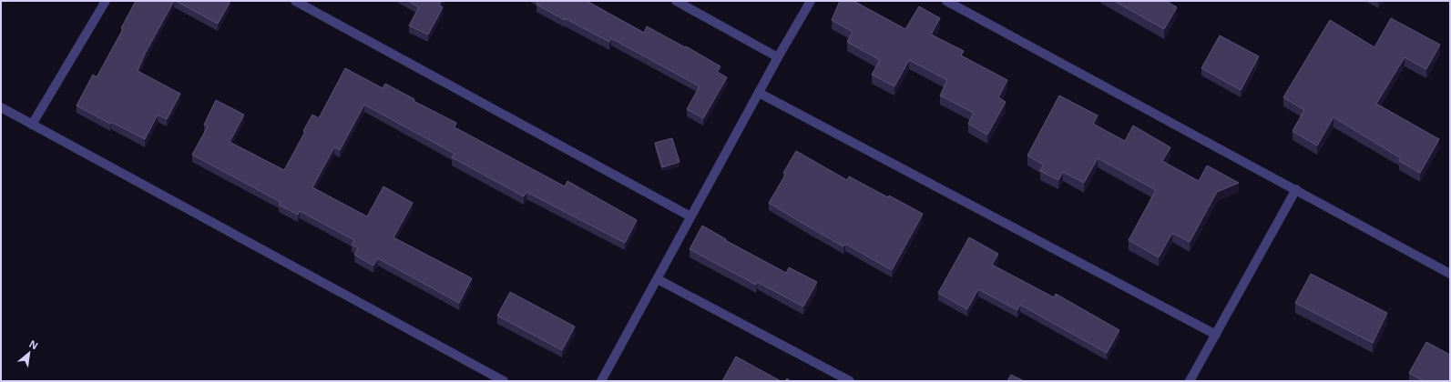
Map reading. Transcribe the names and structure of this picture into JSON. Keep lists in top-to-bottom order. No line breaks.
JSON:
{"north":"top right"}
